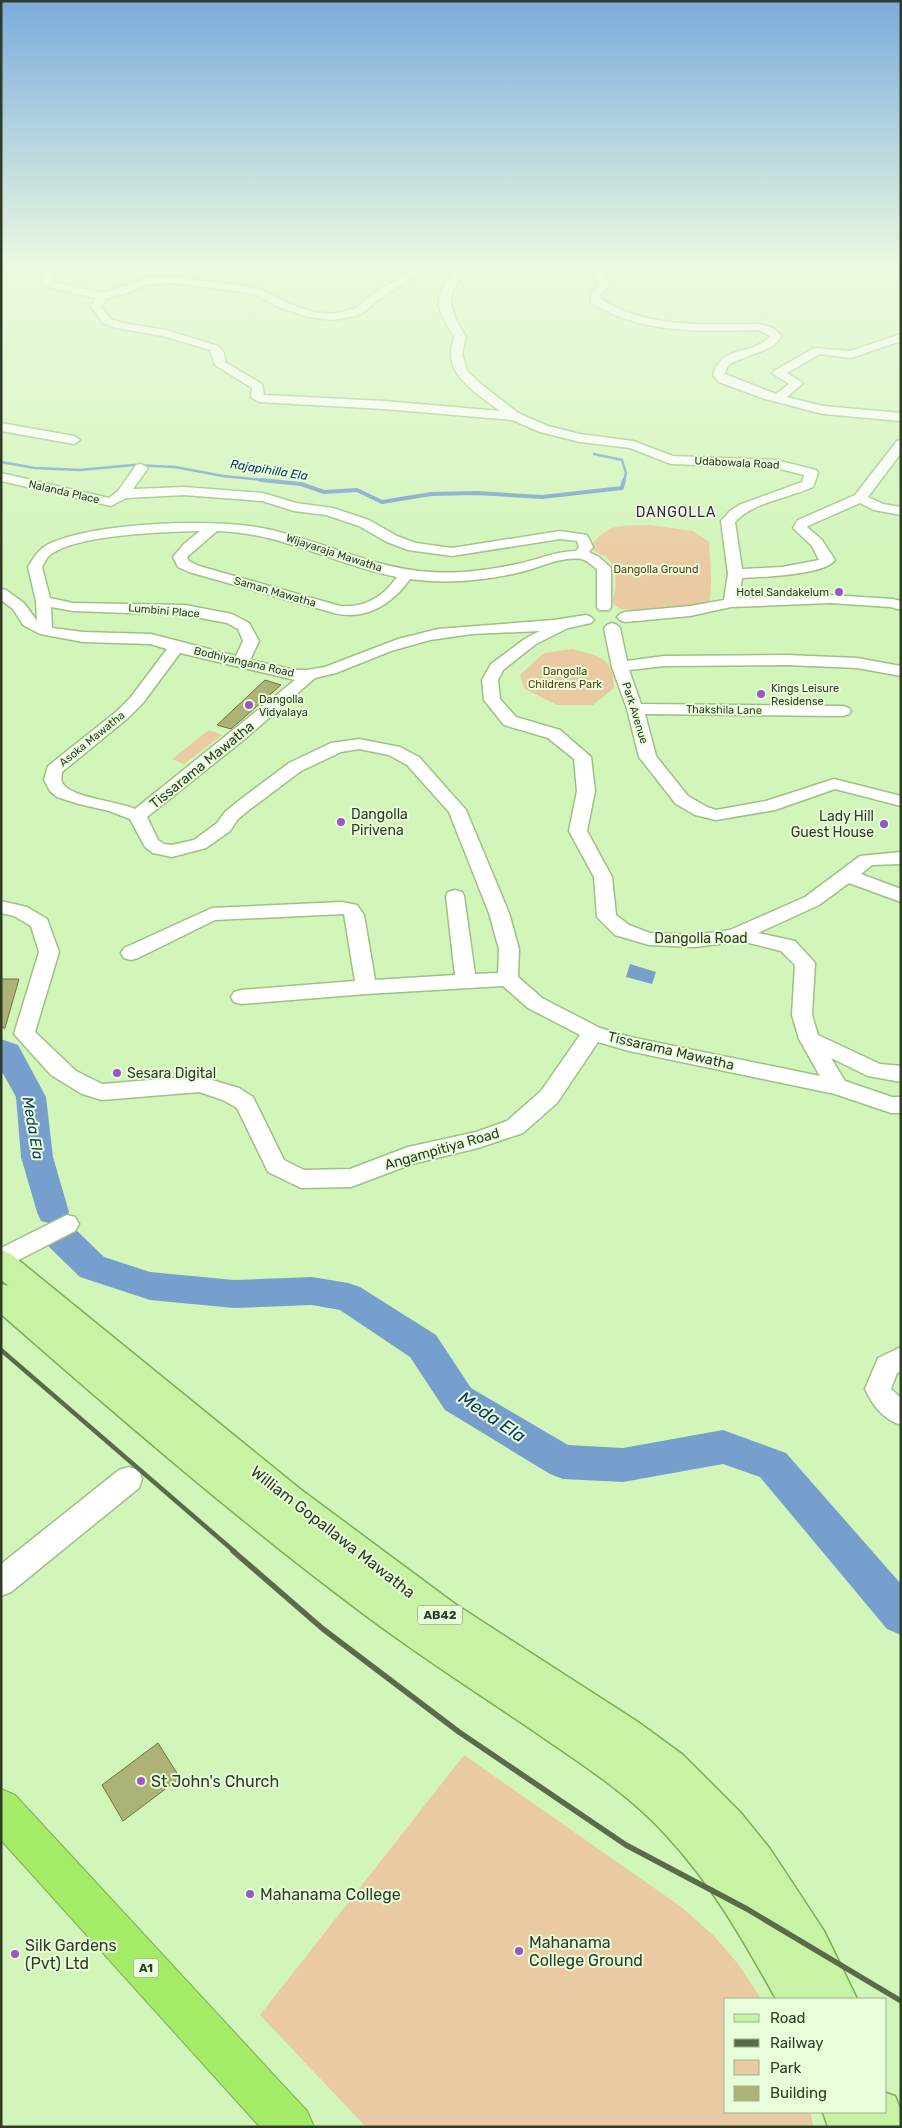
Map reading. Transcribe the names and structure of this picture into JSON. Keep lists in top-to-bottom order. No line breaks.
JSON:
{"streets":{"highway":["A1"],"main road":["William Gopallawa Mawatha","AB42"],"street":["Udabowala Road","Nalanda Place","Wijayaraja Mawatha","Saman Mawatha","Lumbini Place","Bodhiyangana Road","Thakshila Lane","Park Avenue","Asoka Mawatha","Tissarama Mawatha","Dangolla Road","Angampitiya Road"]},"crossings":[["Nalanda Place","Wijayaraja Mawatha"],["Wijayaraja Mawatha","Saman Mawatha"],["Wijayaraja Mawatha","Lumbini Place"],["Wijayaraja Mawatha","Bodhiyangana Road"],["Lumbini Place","Bodhiyangana Road"],["Bodhiyangana Road","Asoka Mawatha"],["Bodhiyangana Road","Tissarama Mawatha"],["Bodhiyangana Road","Dangolla Road"],["Thakshila Lane","Park Avenue"],["Asoka Mawatha","Tissarama Mawatha"],["Tissarama Mawatha","Dangolla Road"],["Tissarama Mawatha","Angampitiya Road"]],"districts":["DANGOLLA"],"water":["Rajapihilla Ela","Meda Ela"],"parks":["Dangolla Ground","Dangolla Childrens Park"],"places":["Hotel Sandakelum","Kings Leisure Residense","Dangolla Vidyalaya","Dangolla Pirivena","Lady Hill Guest House","Sesara Digital","St John's Church","Mahanama College","Mahanama College Ground","Silk Gardens (Pvt) Ltd"],"legend":["Road","Railway","Park","Building"]}
